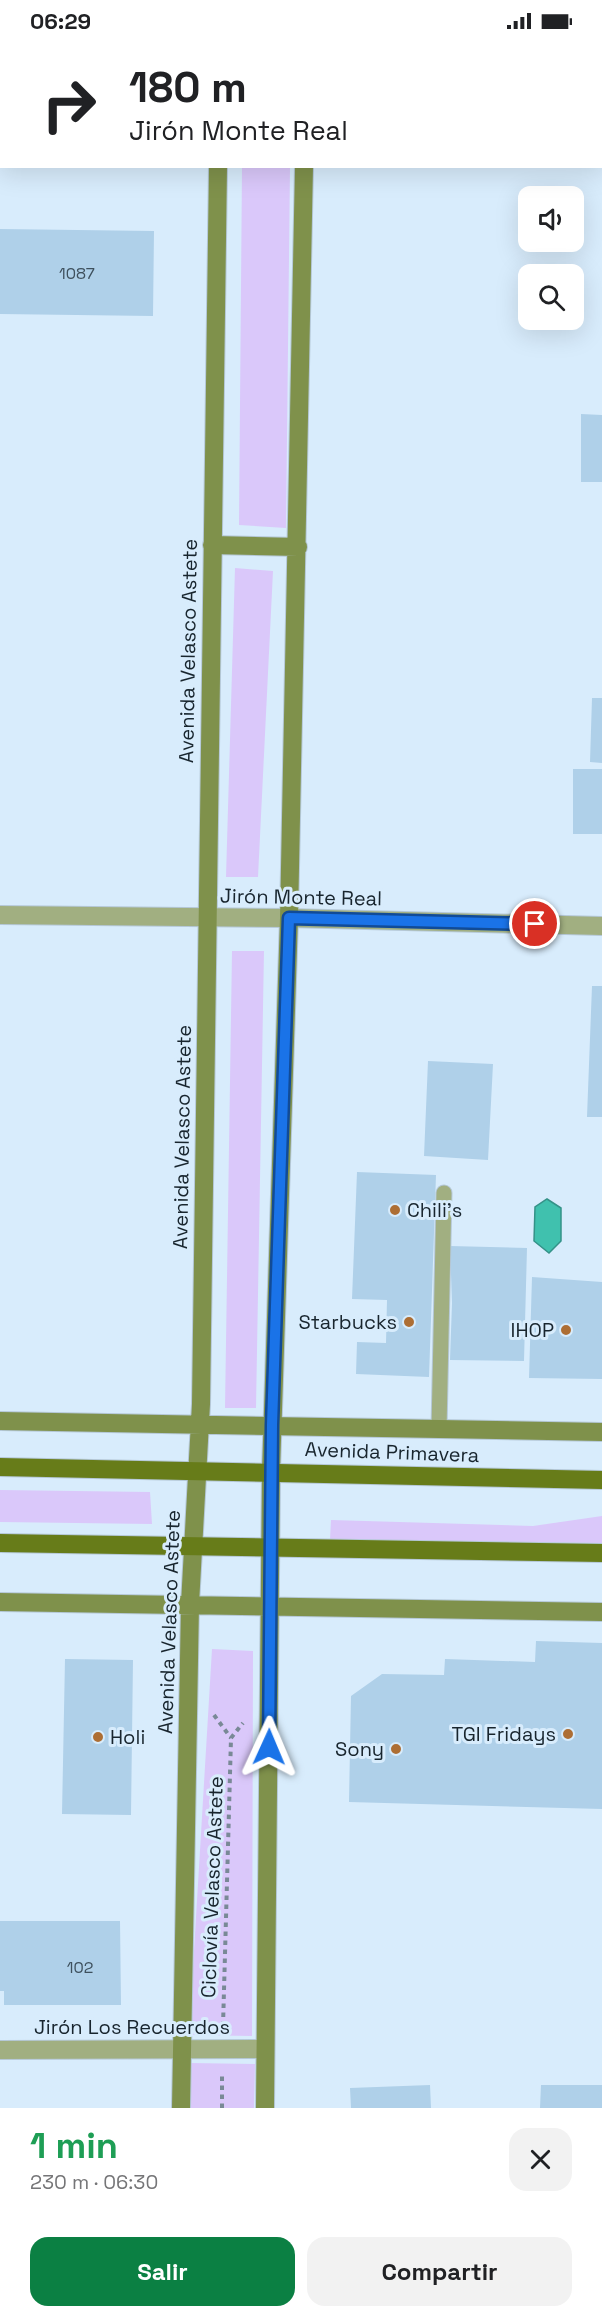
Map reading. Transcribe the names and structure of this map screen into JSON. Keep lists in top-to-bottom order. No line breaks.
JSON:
{"streets":{"main road":["Avenida Velasco Astete","Avenida Primavera"],"street":["Jirón Monte Real","Jirón Los Recuerdos"],"path":["Ciclovía Velasco Astete"]},"crossings":[["Avenida Velasco Astete","Jirón Monte Real"],["Avenida Velasco Astete","Avenida Primavera"],["Avenida Velasco Astete","Jirón Los Recuerdos"],["Ciclovía Velasco Astete","Jirón Los Recuerdos"]],"places":["Chili's","Starbucks","IHOP","TGI Fridays","Holi","Sony"],"house_numbers":["1087","102"],"page":{"status":"06:29","turn":["180 m","Jirón Monte Real"],"heading":["1 min","230 m · 06:30"],"buttons":["Salir","Compartir"]}}
